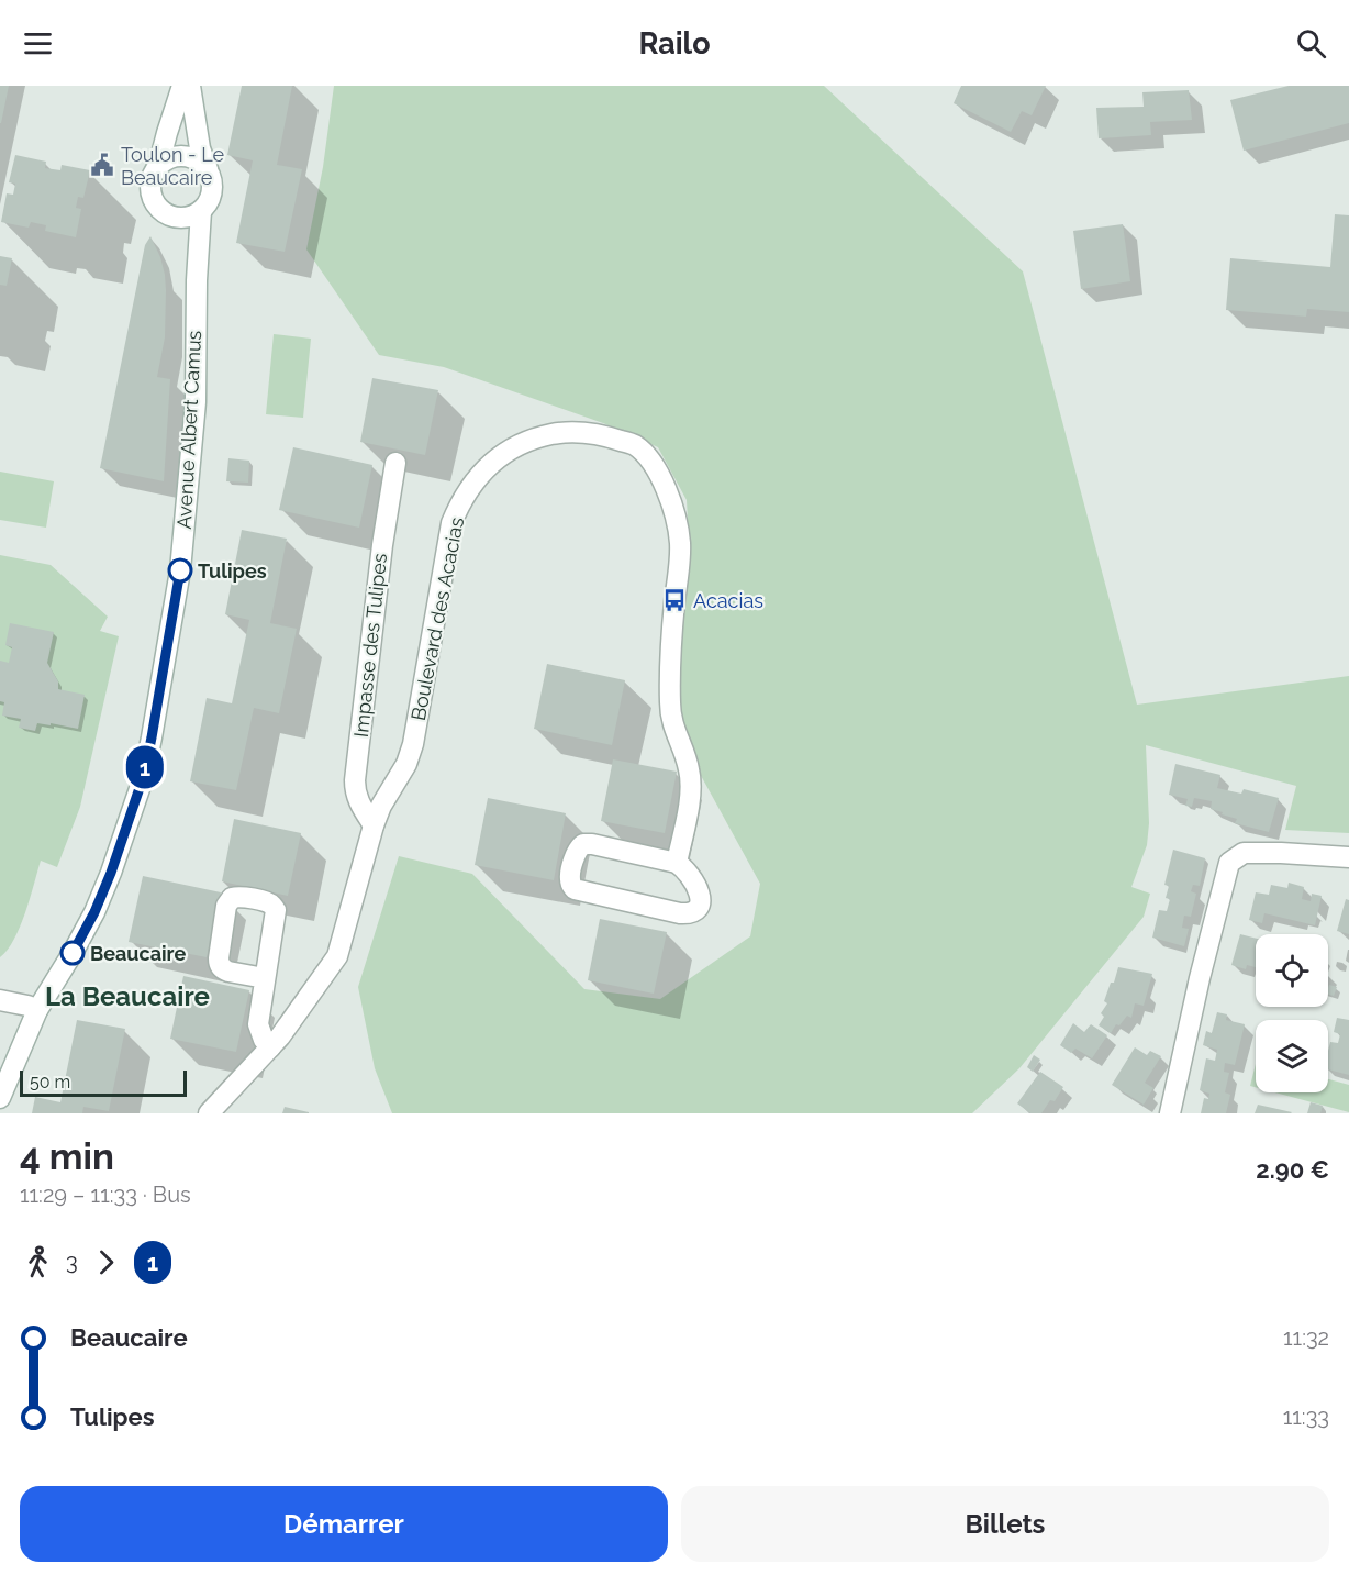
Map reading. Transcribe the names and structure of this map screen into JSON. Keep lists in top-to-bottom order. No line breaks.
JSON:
{"streets":{"street":["Avenue Albert Camus","Boulevard des Acacias","Impasse des Tulipes"]},"crossings":[["Boulevard des Acacias","Impasse des Tulipes"]],"districts":["La Beaucaire"],"places":{"public building":["Toulon - Le Beaucaire"],"other":["Tulipes","Beaucaire"],"bus stop":["Acacias"]},"lines":["bus line 1"],"scale_bar":"50 m","page":{"header":"Railo","on_map":"1","scale":"50 m","heading":["4 min","11:29 – 11:33 · Bus","2.90 €"],"legs":["3","1"],"list":[{"name":"Beaucaire","value":"11:32"},{"name":"Tulipes","value":"11:33"}],"buttons":["Démarrer","Billets"]}}
